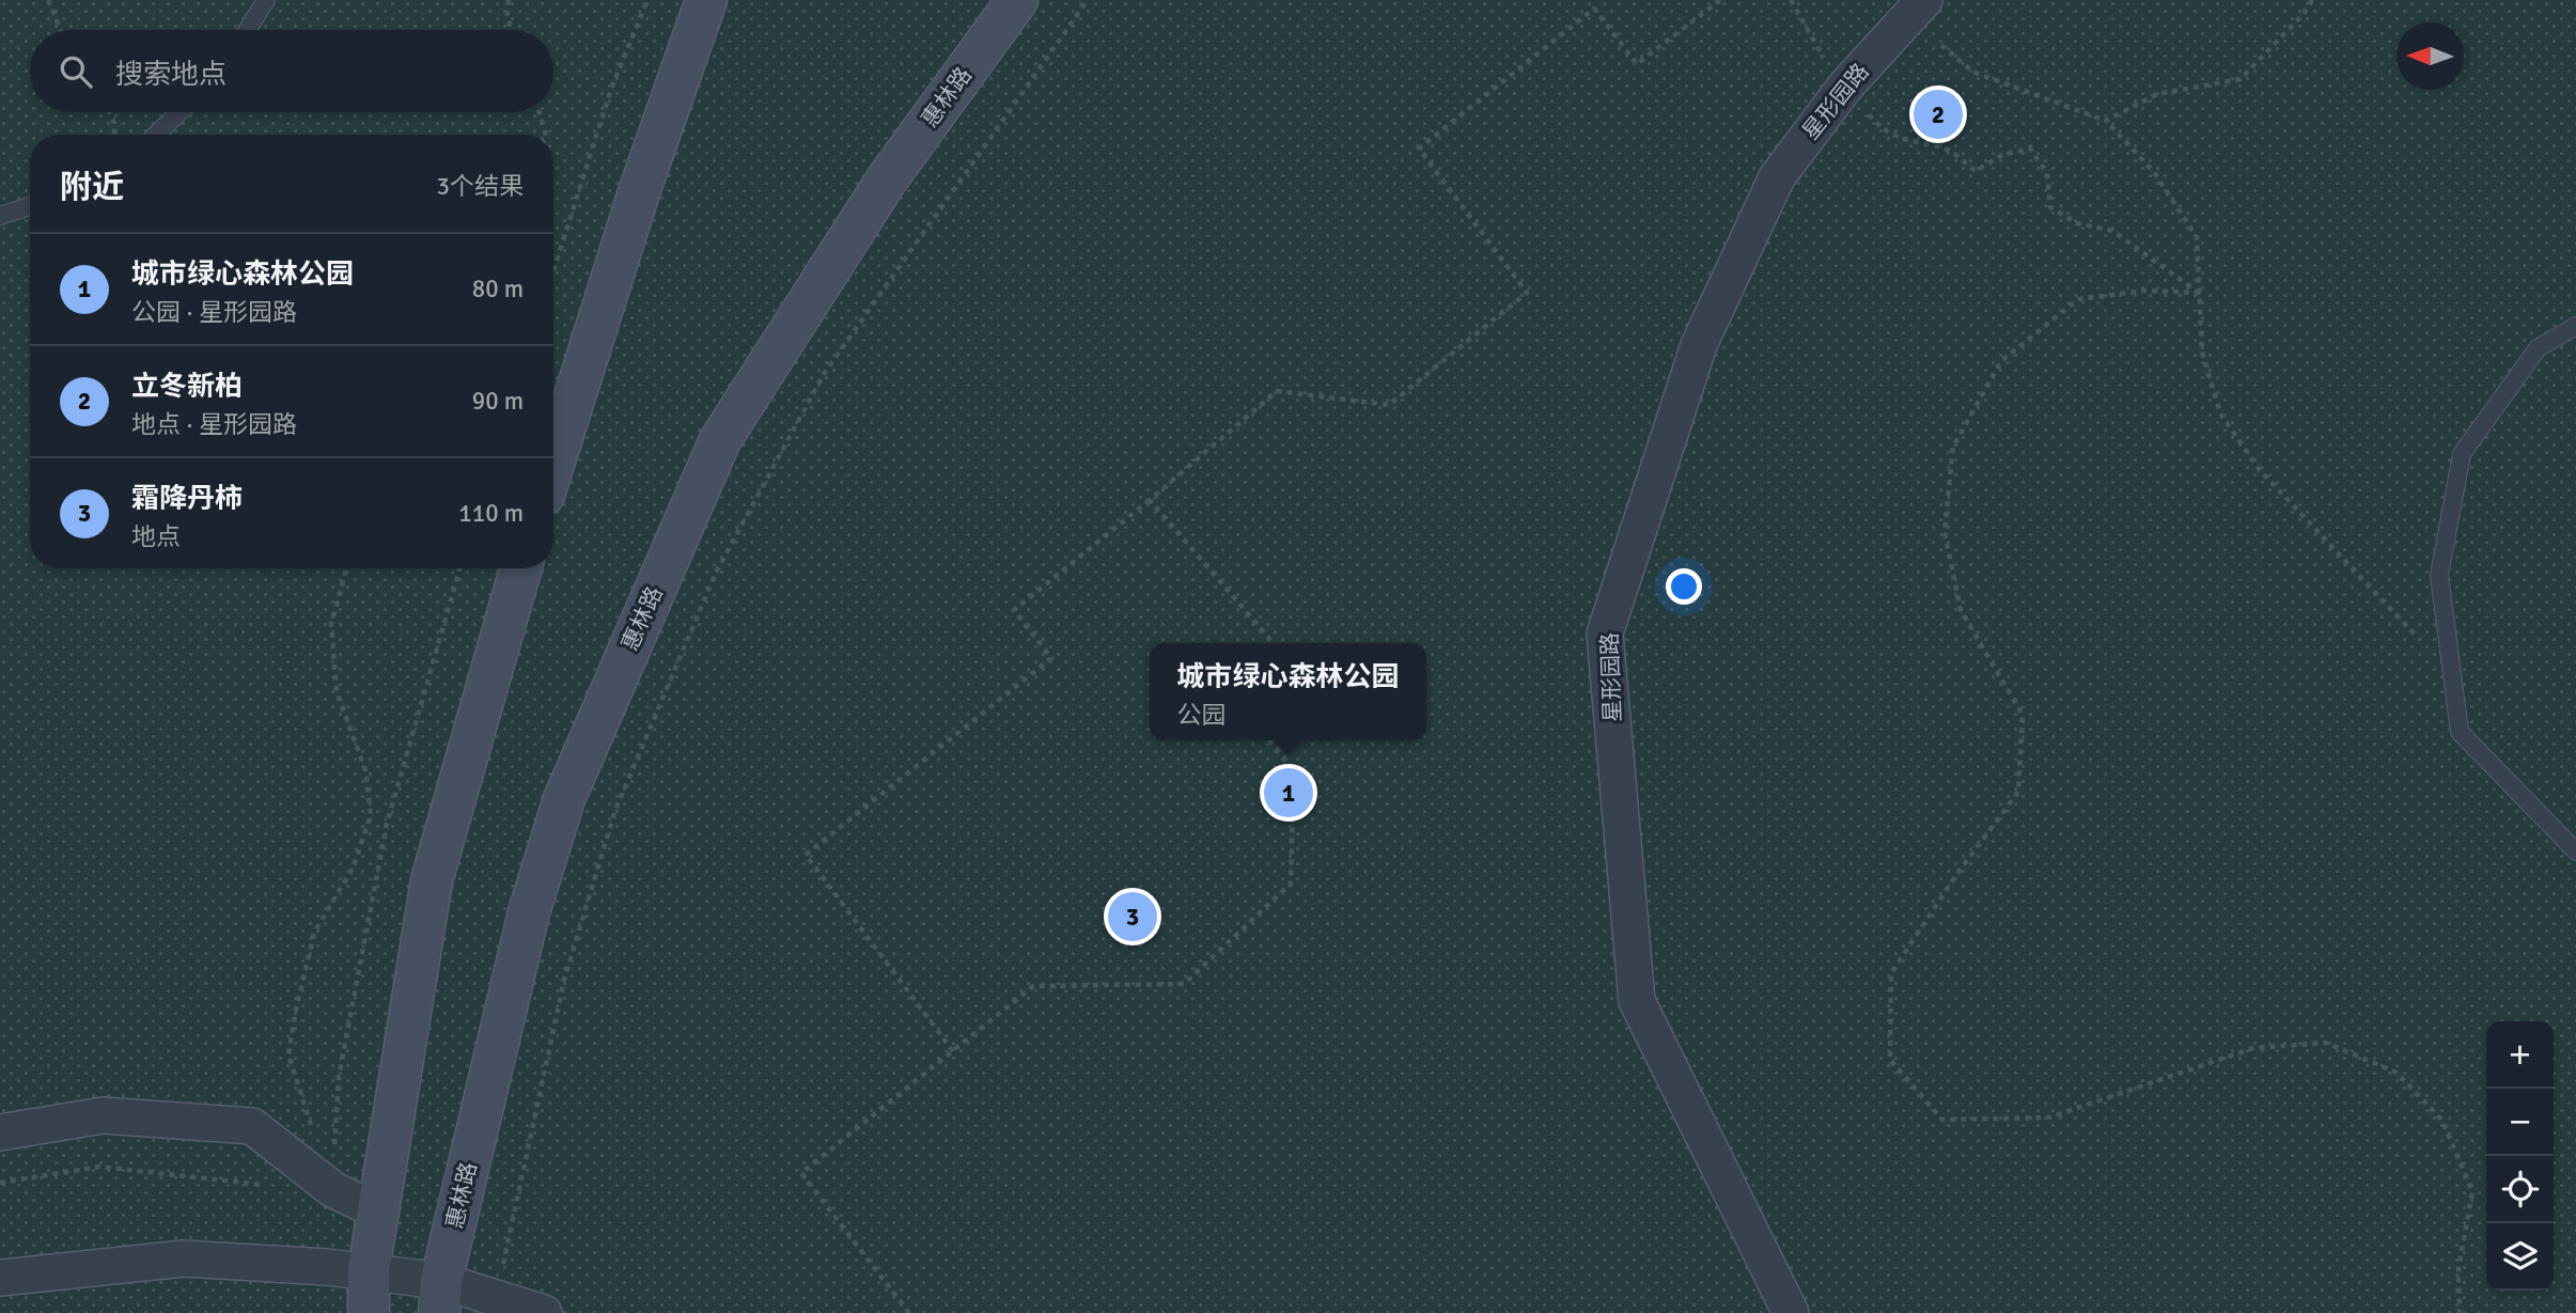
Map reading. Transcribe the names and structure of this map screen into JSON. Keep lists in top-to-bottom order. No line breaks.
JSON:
{"streets":{"main road":["惠林路"],"street":["星形园路"]},"north":"left","page":{"search":"搜索地点","pins":["2","1","3"],"heading":["附近","3个结果"],"list":[{"mark":"1","name":"城市绿心森林公园","note":"公园 · 星形园路","value":"80 m"},{"mark":"2","name":"立冬新柏","note":"地点 · 星形园路","value":"90 m"},{"mark":"3","name":"霜降丹柿","note":"地点","value":"110 m"}],"popup":["城市绿心森林公园","公园"],"map_buttons":["+","−"]}}
